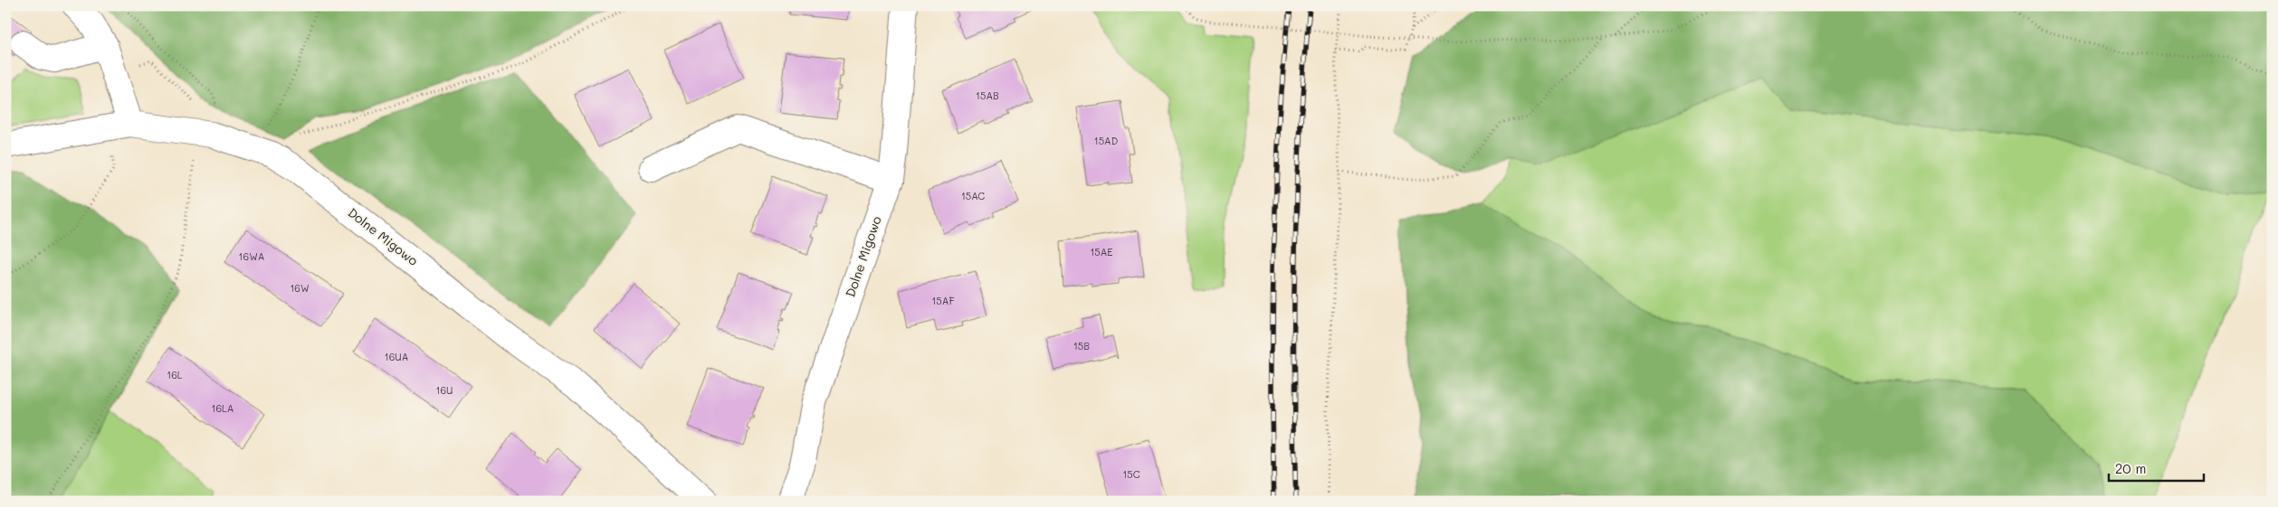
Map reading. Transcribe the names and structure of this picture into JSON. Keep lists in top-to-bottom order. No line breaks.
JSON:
{"streets":{"street":["Dolne Migowo"]},"house_numbers":["15AB","15AD","15AC","15AE","16WA","16W","15AF","15B","16UA","16L","16U","16LA","15C"],"scale_bar":"20 m"}
